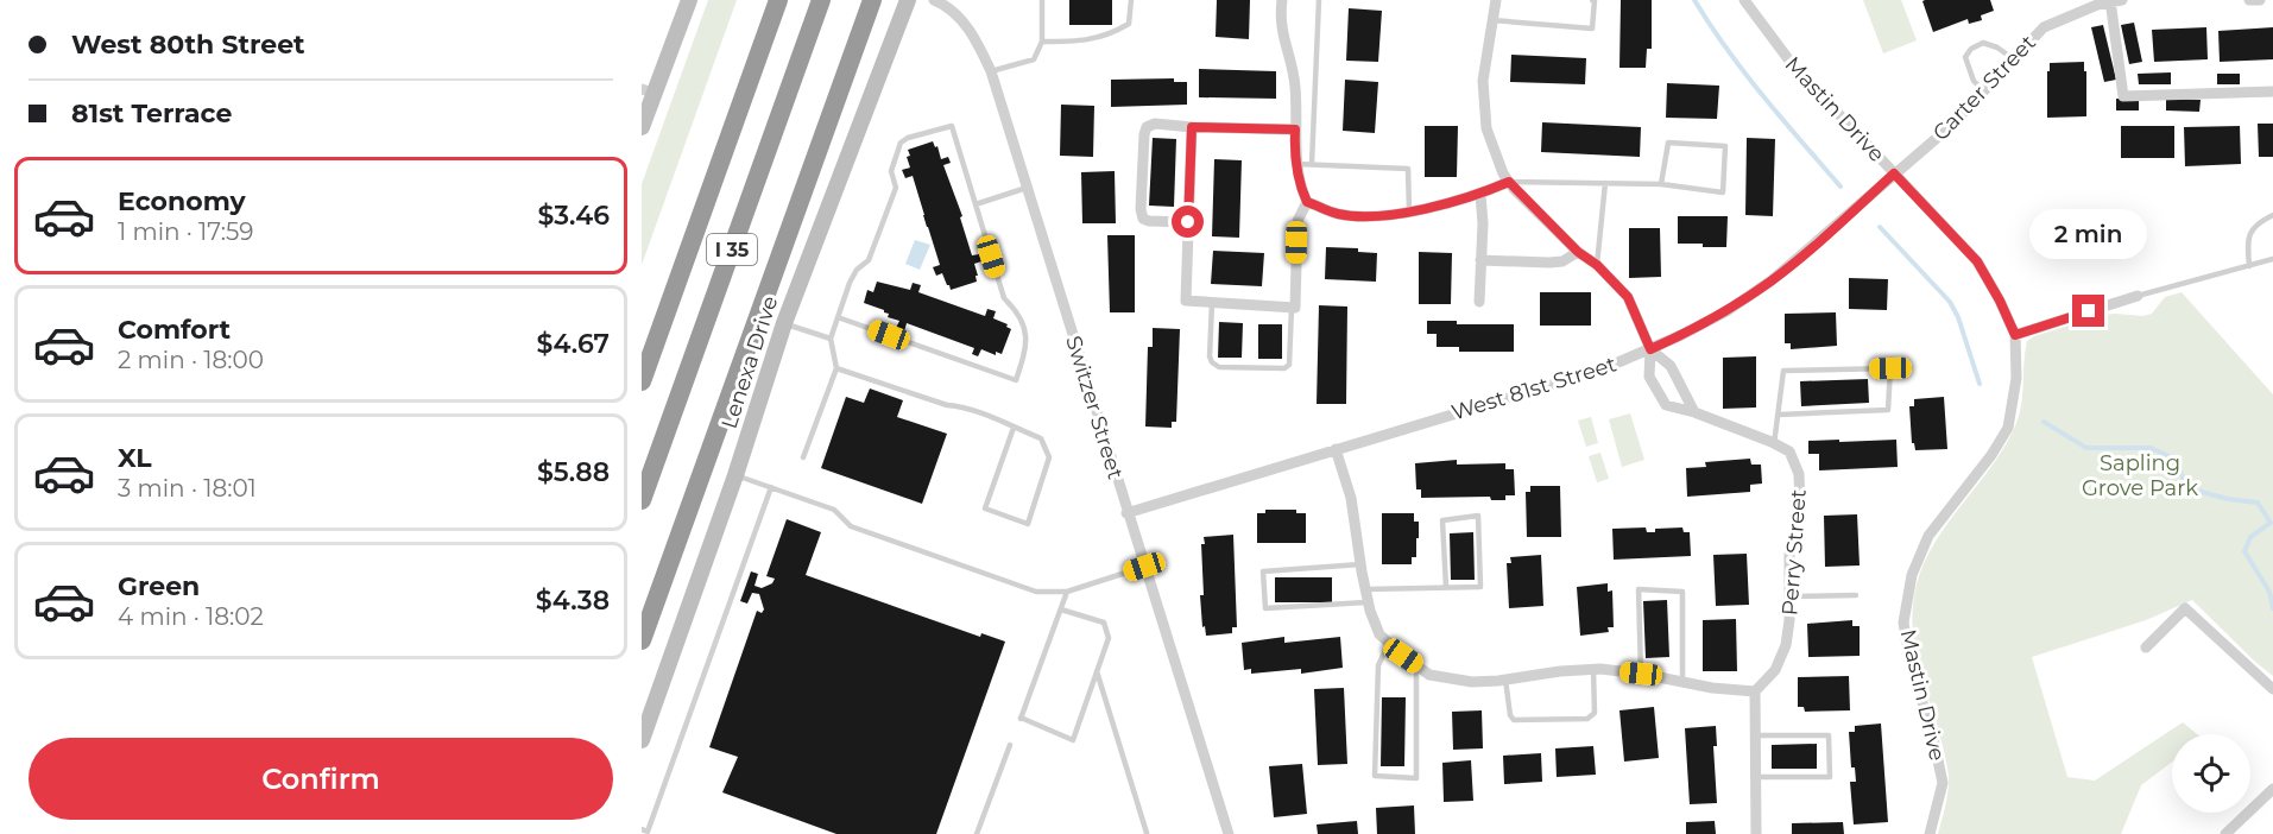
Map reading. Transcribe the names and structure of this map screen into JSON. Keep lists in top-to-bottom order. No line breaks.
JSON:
{"streets":{"highway":["I 35"],"street":["Carter Street","Mastin Drive","Lenexa Drive","West 81st Street","Switzer Street","Perry Street"]},"crossings":[["Carter Street","Mastin Drive"],["Carter Street","West 81st Street"],["Mastin Drive","West 81st Street"],["West 81st Street","Switzer Street"],["West 81st Street","Perry Street"]],"parks":["Sapling Grove Park"],"page":{"banner":["West 80th Street","81st Terrace"],"list":[{"name":"Economy","note":"1 min · 17:59","value":"$3.46"},{"name":"Comfort","note":"2 min · 18:00","value":"$4.67"},{"name":"XL","note":"3 min · 18:01","value":"$5.88"},{"name":"Green","note":"4 min · 18:02","value":"$4.38"}],"bubble":"2 min","buttons":"Confirm"}}
